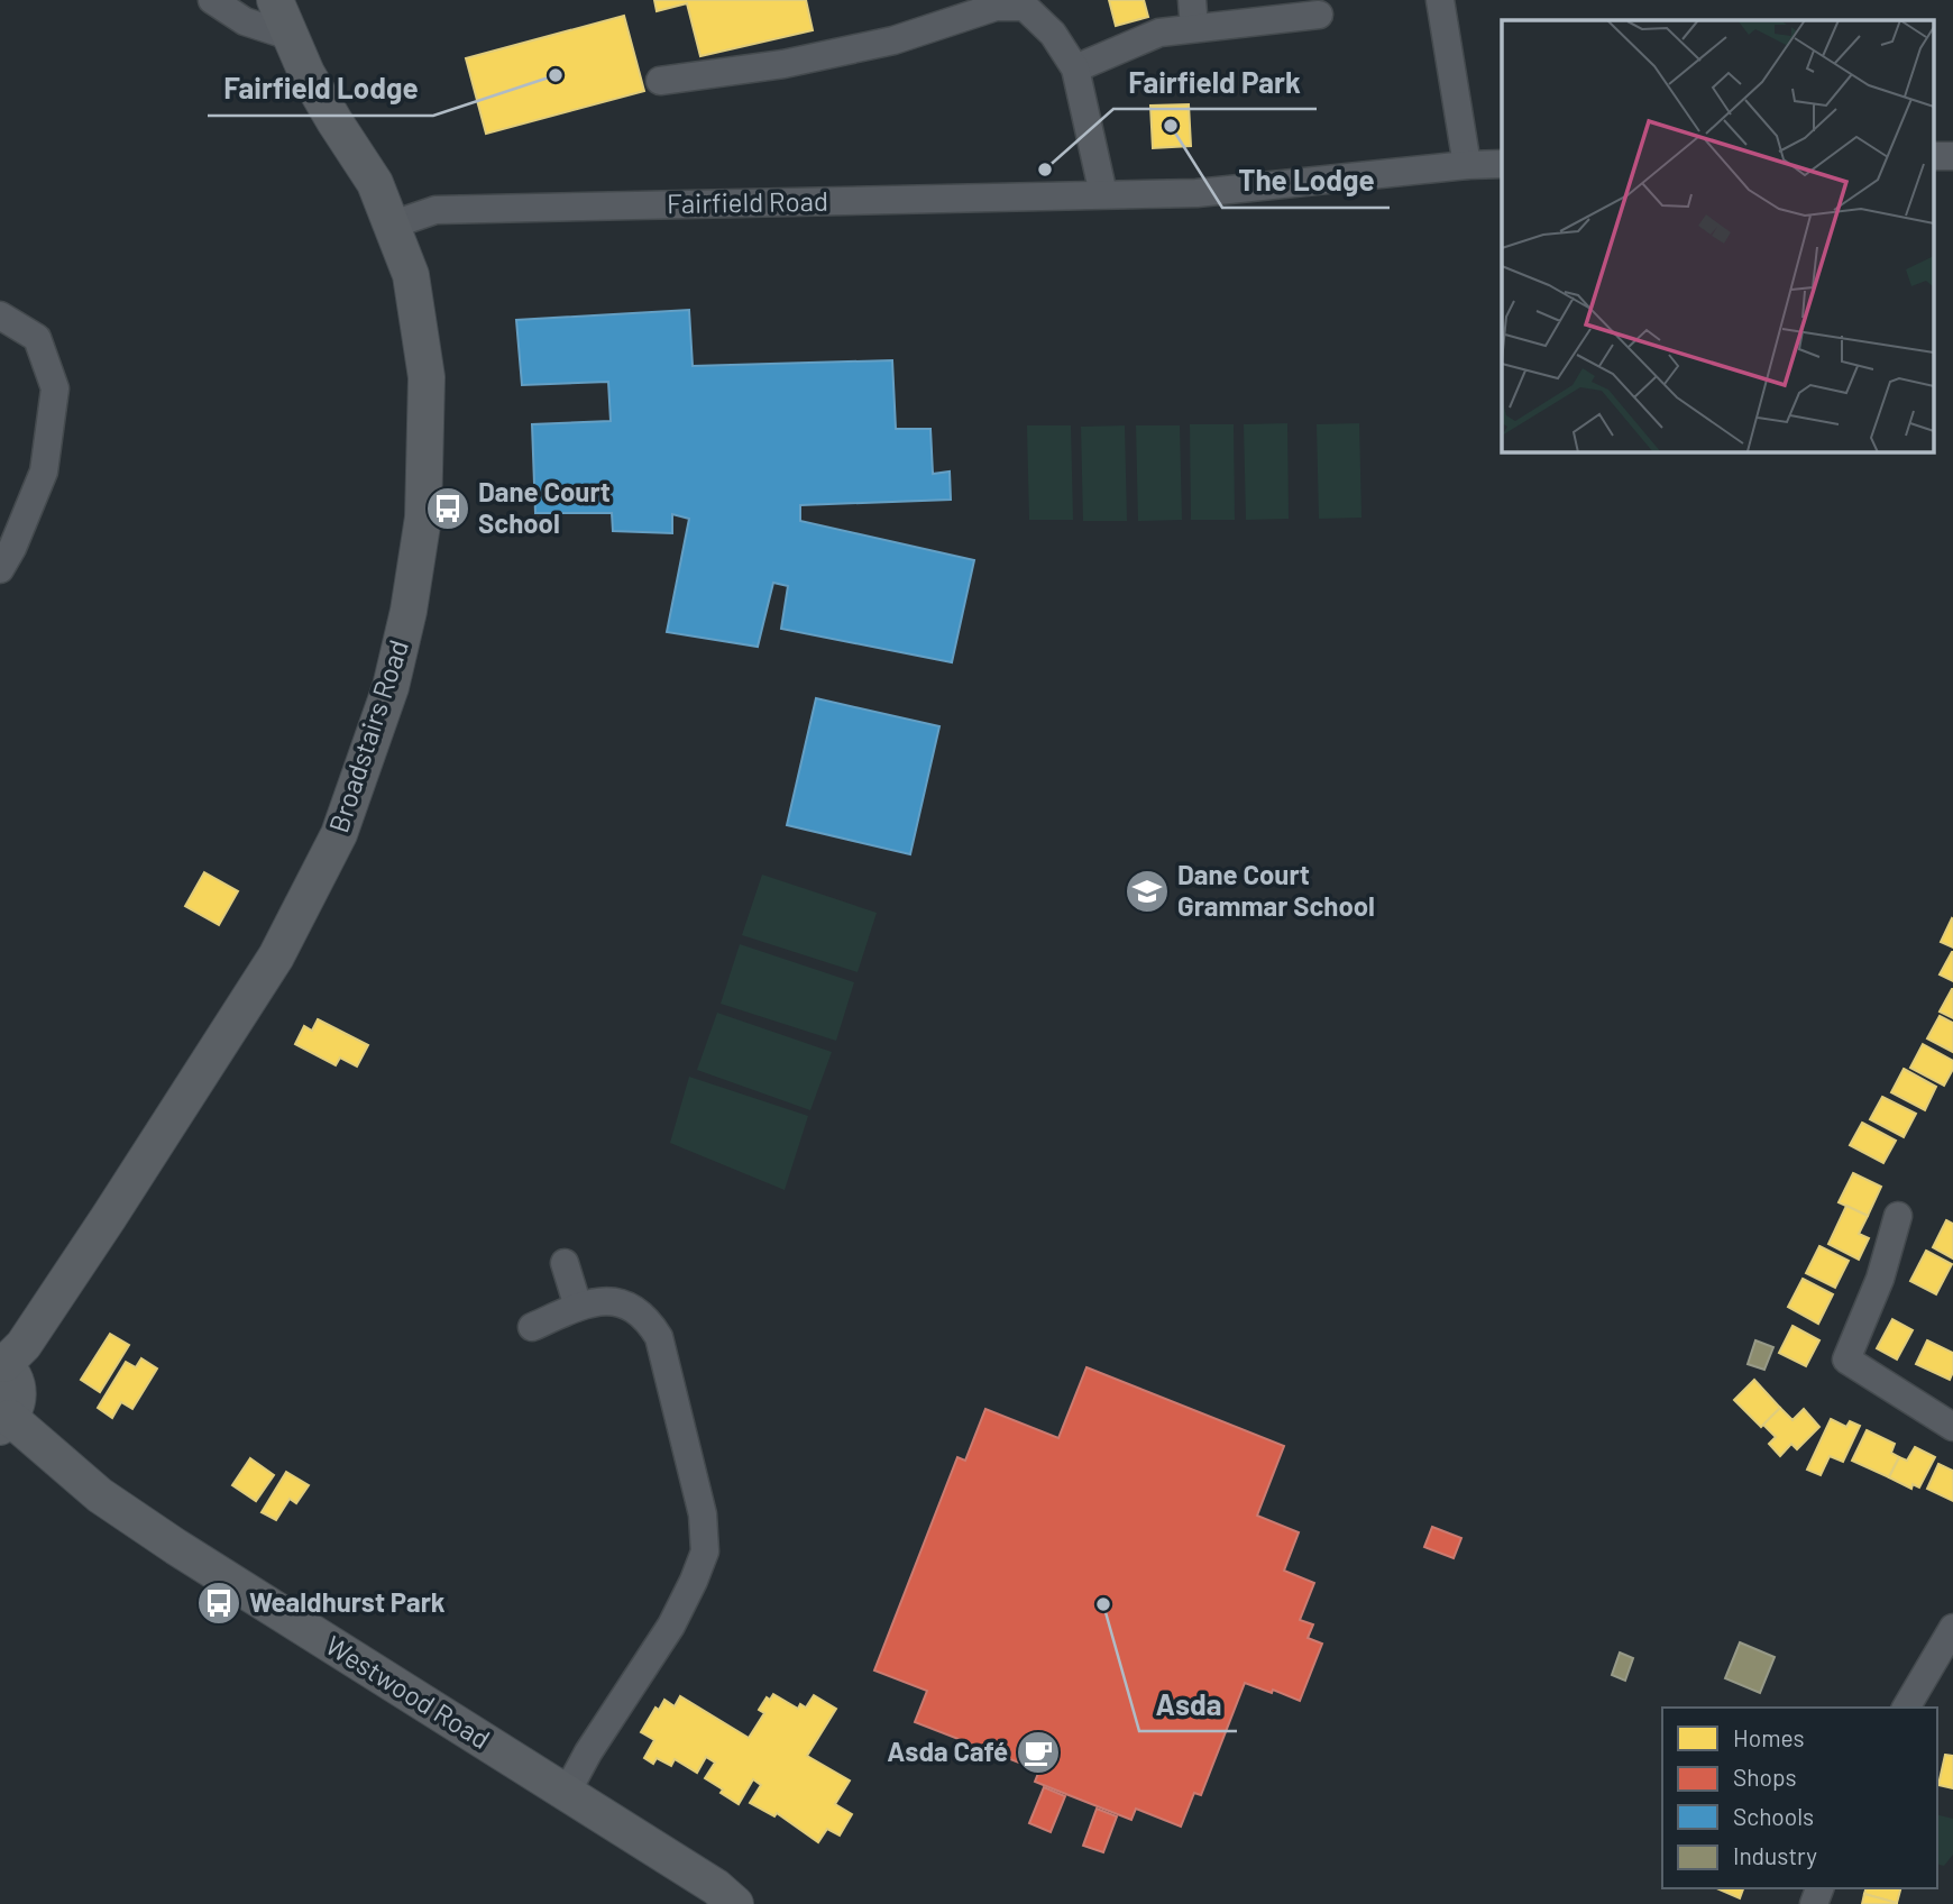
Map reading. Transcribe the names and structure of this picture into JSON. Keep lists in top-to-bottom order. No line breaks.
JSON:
{"streets":{"main road":["Broadstairs Road","Westwood Road"],"street":["Fairfield Road"]},"crossings":[["Fairfield Road","Broadstairs Road"]],"places":{"other":["Fairfield Lodge","The Lodge","Fairfield Park","Asda"],"bus stop":["Dane Court School","Wealdhurst Park"],"school or university":["Dane Court Grammar School"],"cafe":["Asda Café"]},"legend":["Homes","Shops","Schools","Industry"]}
